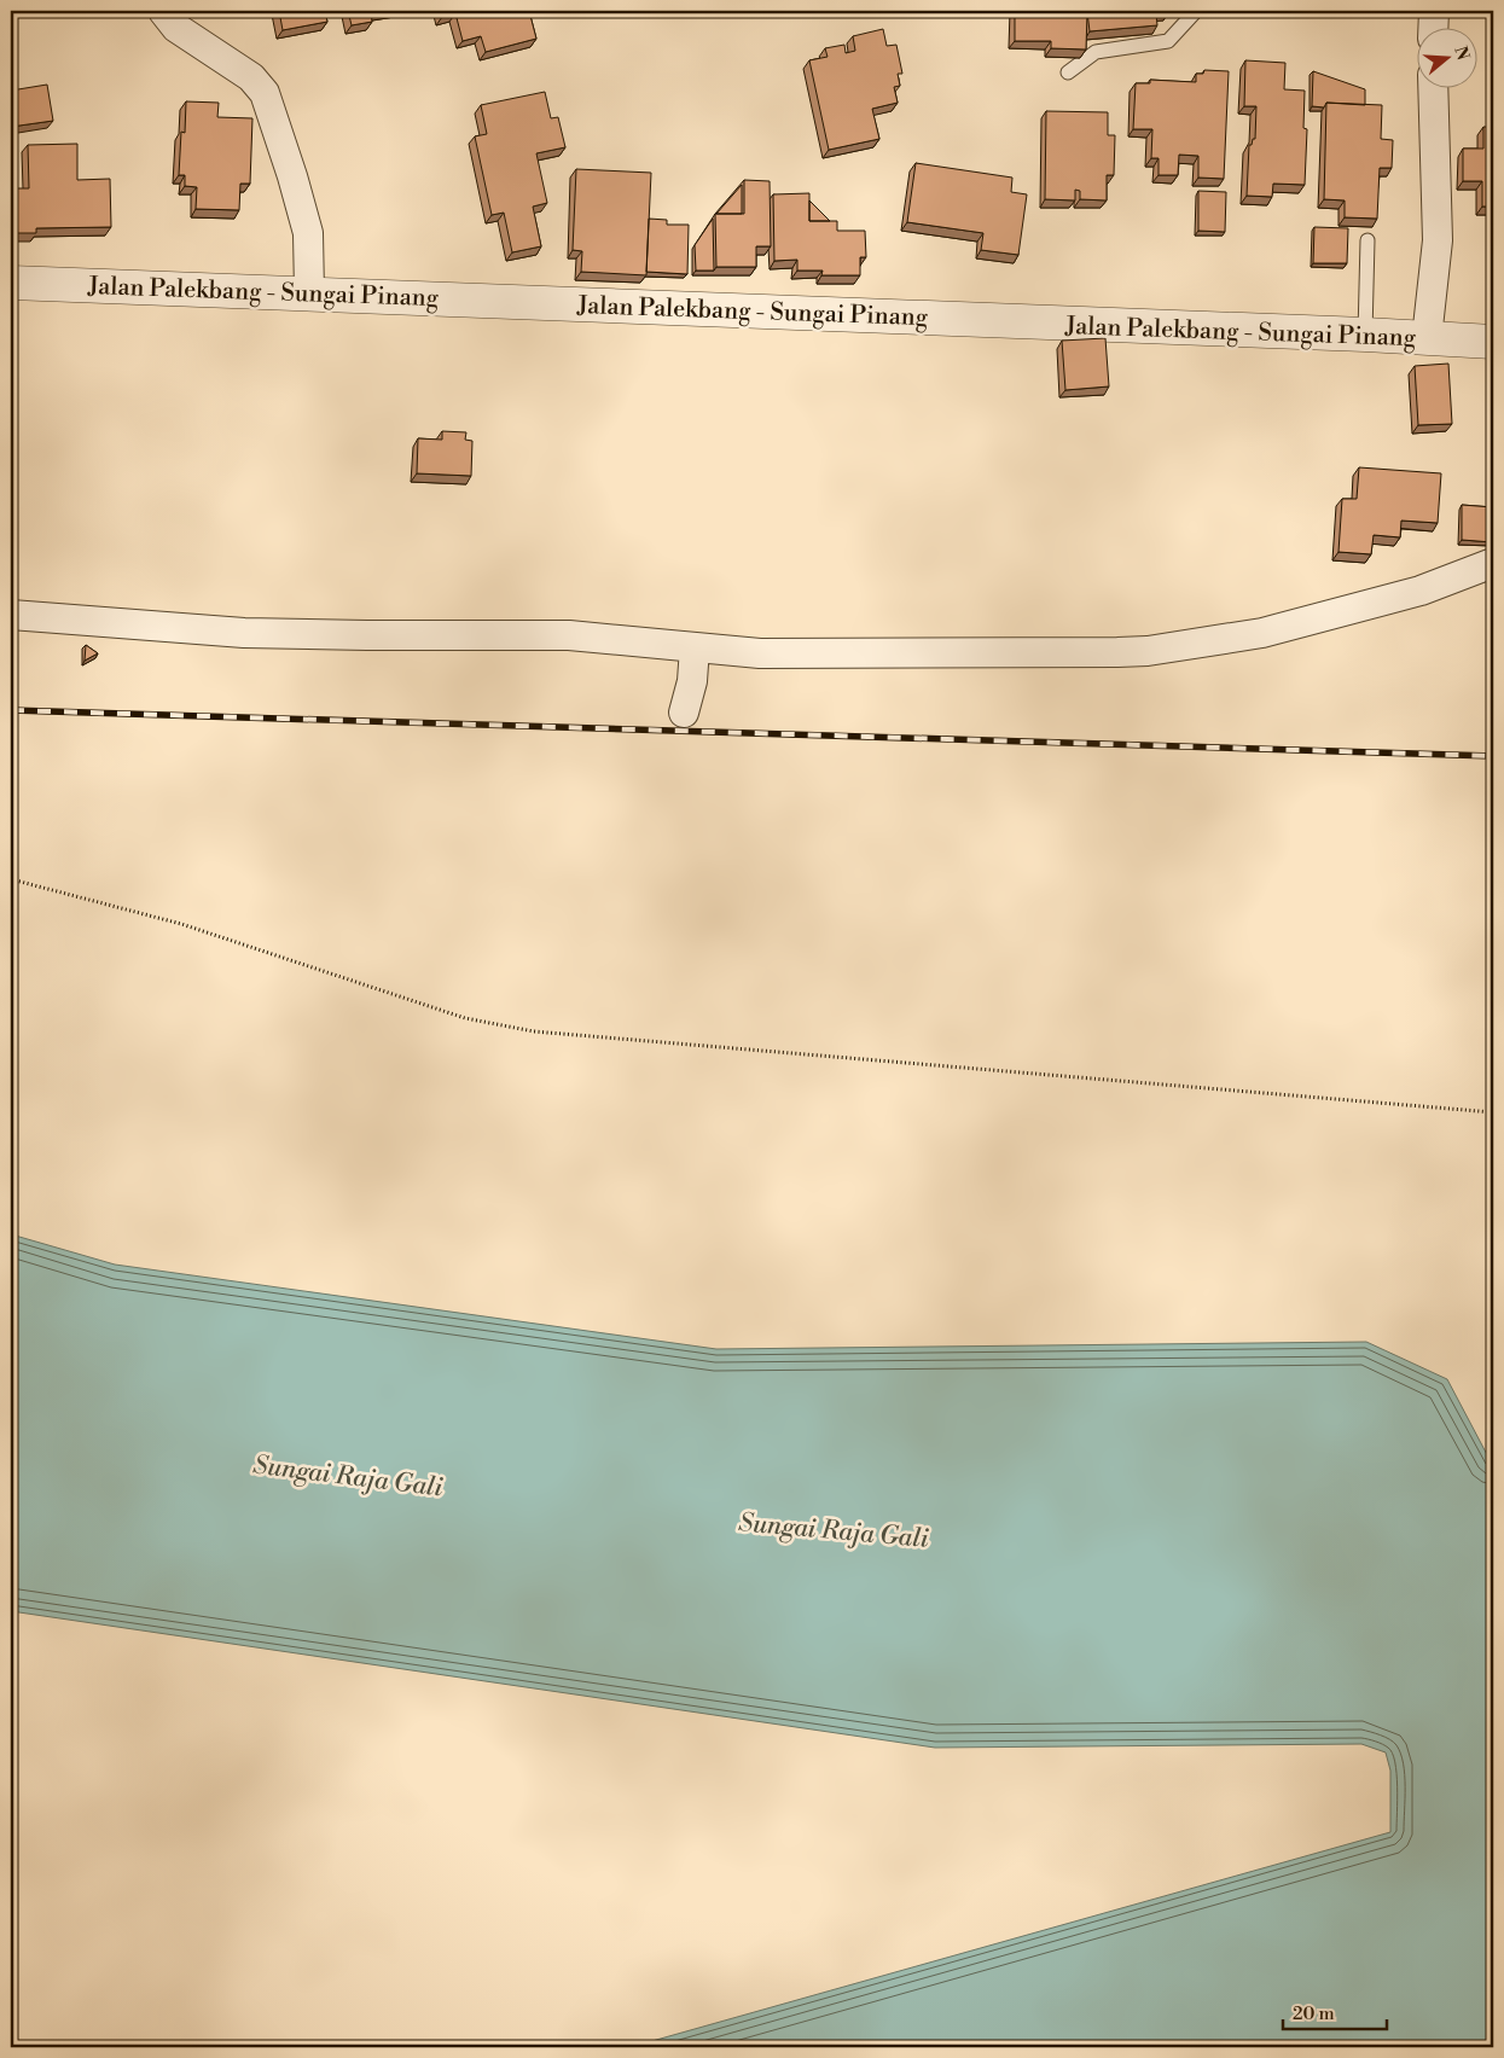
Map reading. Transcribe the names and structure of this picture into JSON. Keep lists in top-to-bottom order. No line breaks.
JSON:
{"streets":{"street":["Jalan Palekbang - Sungai Pinang"]},"water":["Sungai Raja Gali"],"scale_bar":"20 m","north":"right"}
